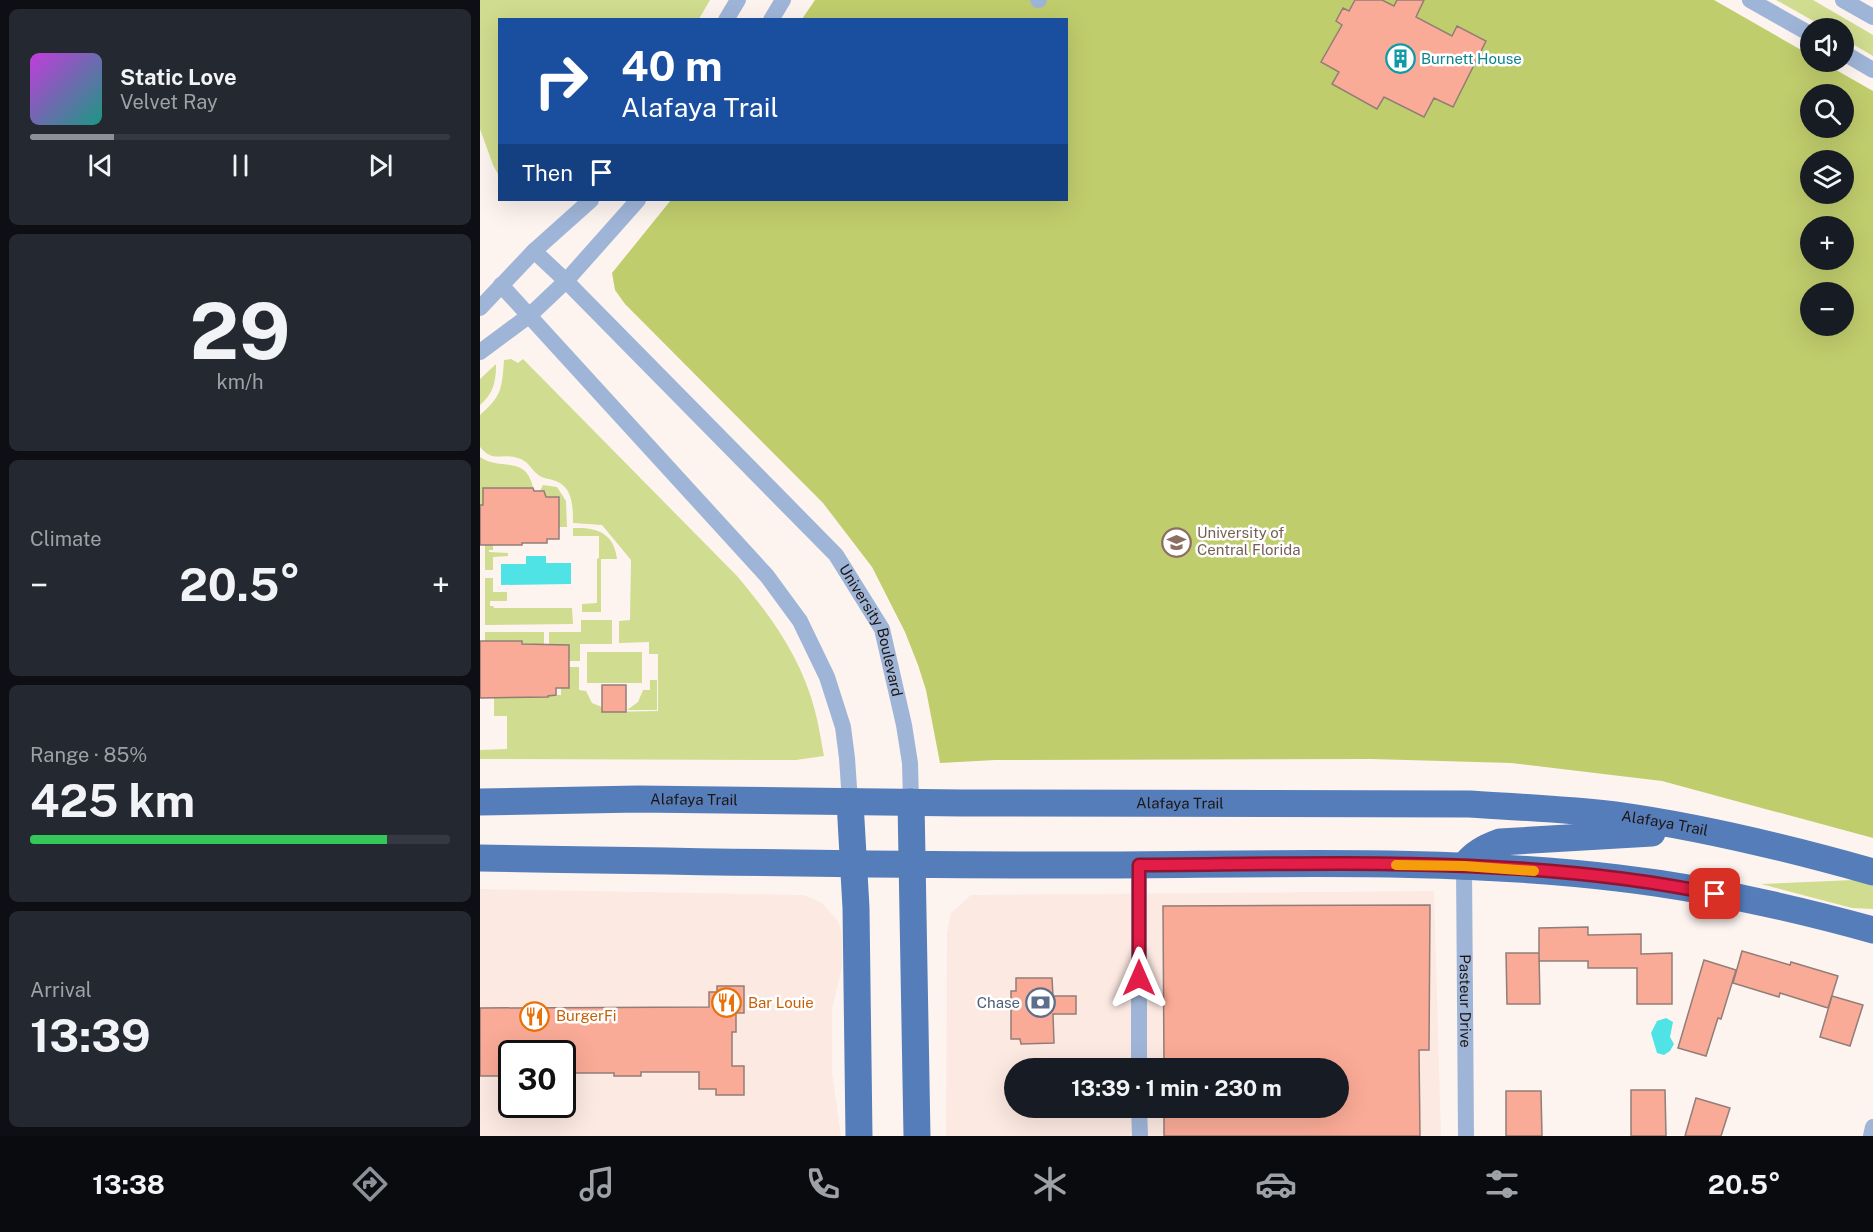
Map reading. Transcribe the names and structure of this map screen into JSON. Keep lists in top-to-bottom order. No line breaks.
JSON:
{"streets":{"main road":["University Boulevard","Alafaya Trail"],"street":["Pasteur Drive"]},"crossings":[["University Boulevard","Alafaya Trail"]],"places":{"building":["Burnett House"],"school or university":["University of Central Florida"],"restaurant":["Bar Louie","BurgerFi"],"bank":["Chase"]},"page":{"map_buttons":["+","−"],"turn":["40 m","Alafaya Trail"],"song":["Static Love","Velvet Ray"],"then":"Then","tile":[["29","km/h"],"Climate",["Range · 85%","425 km"],["Arrival","13:39"]],"heat":["−","20.5°","+"],"limit":"30","trip":"13:39 · 1 min · 230 m","tabs":["13:38","20.5°"]}}
